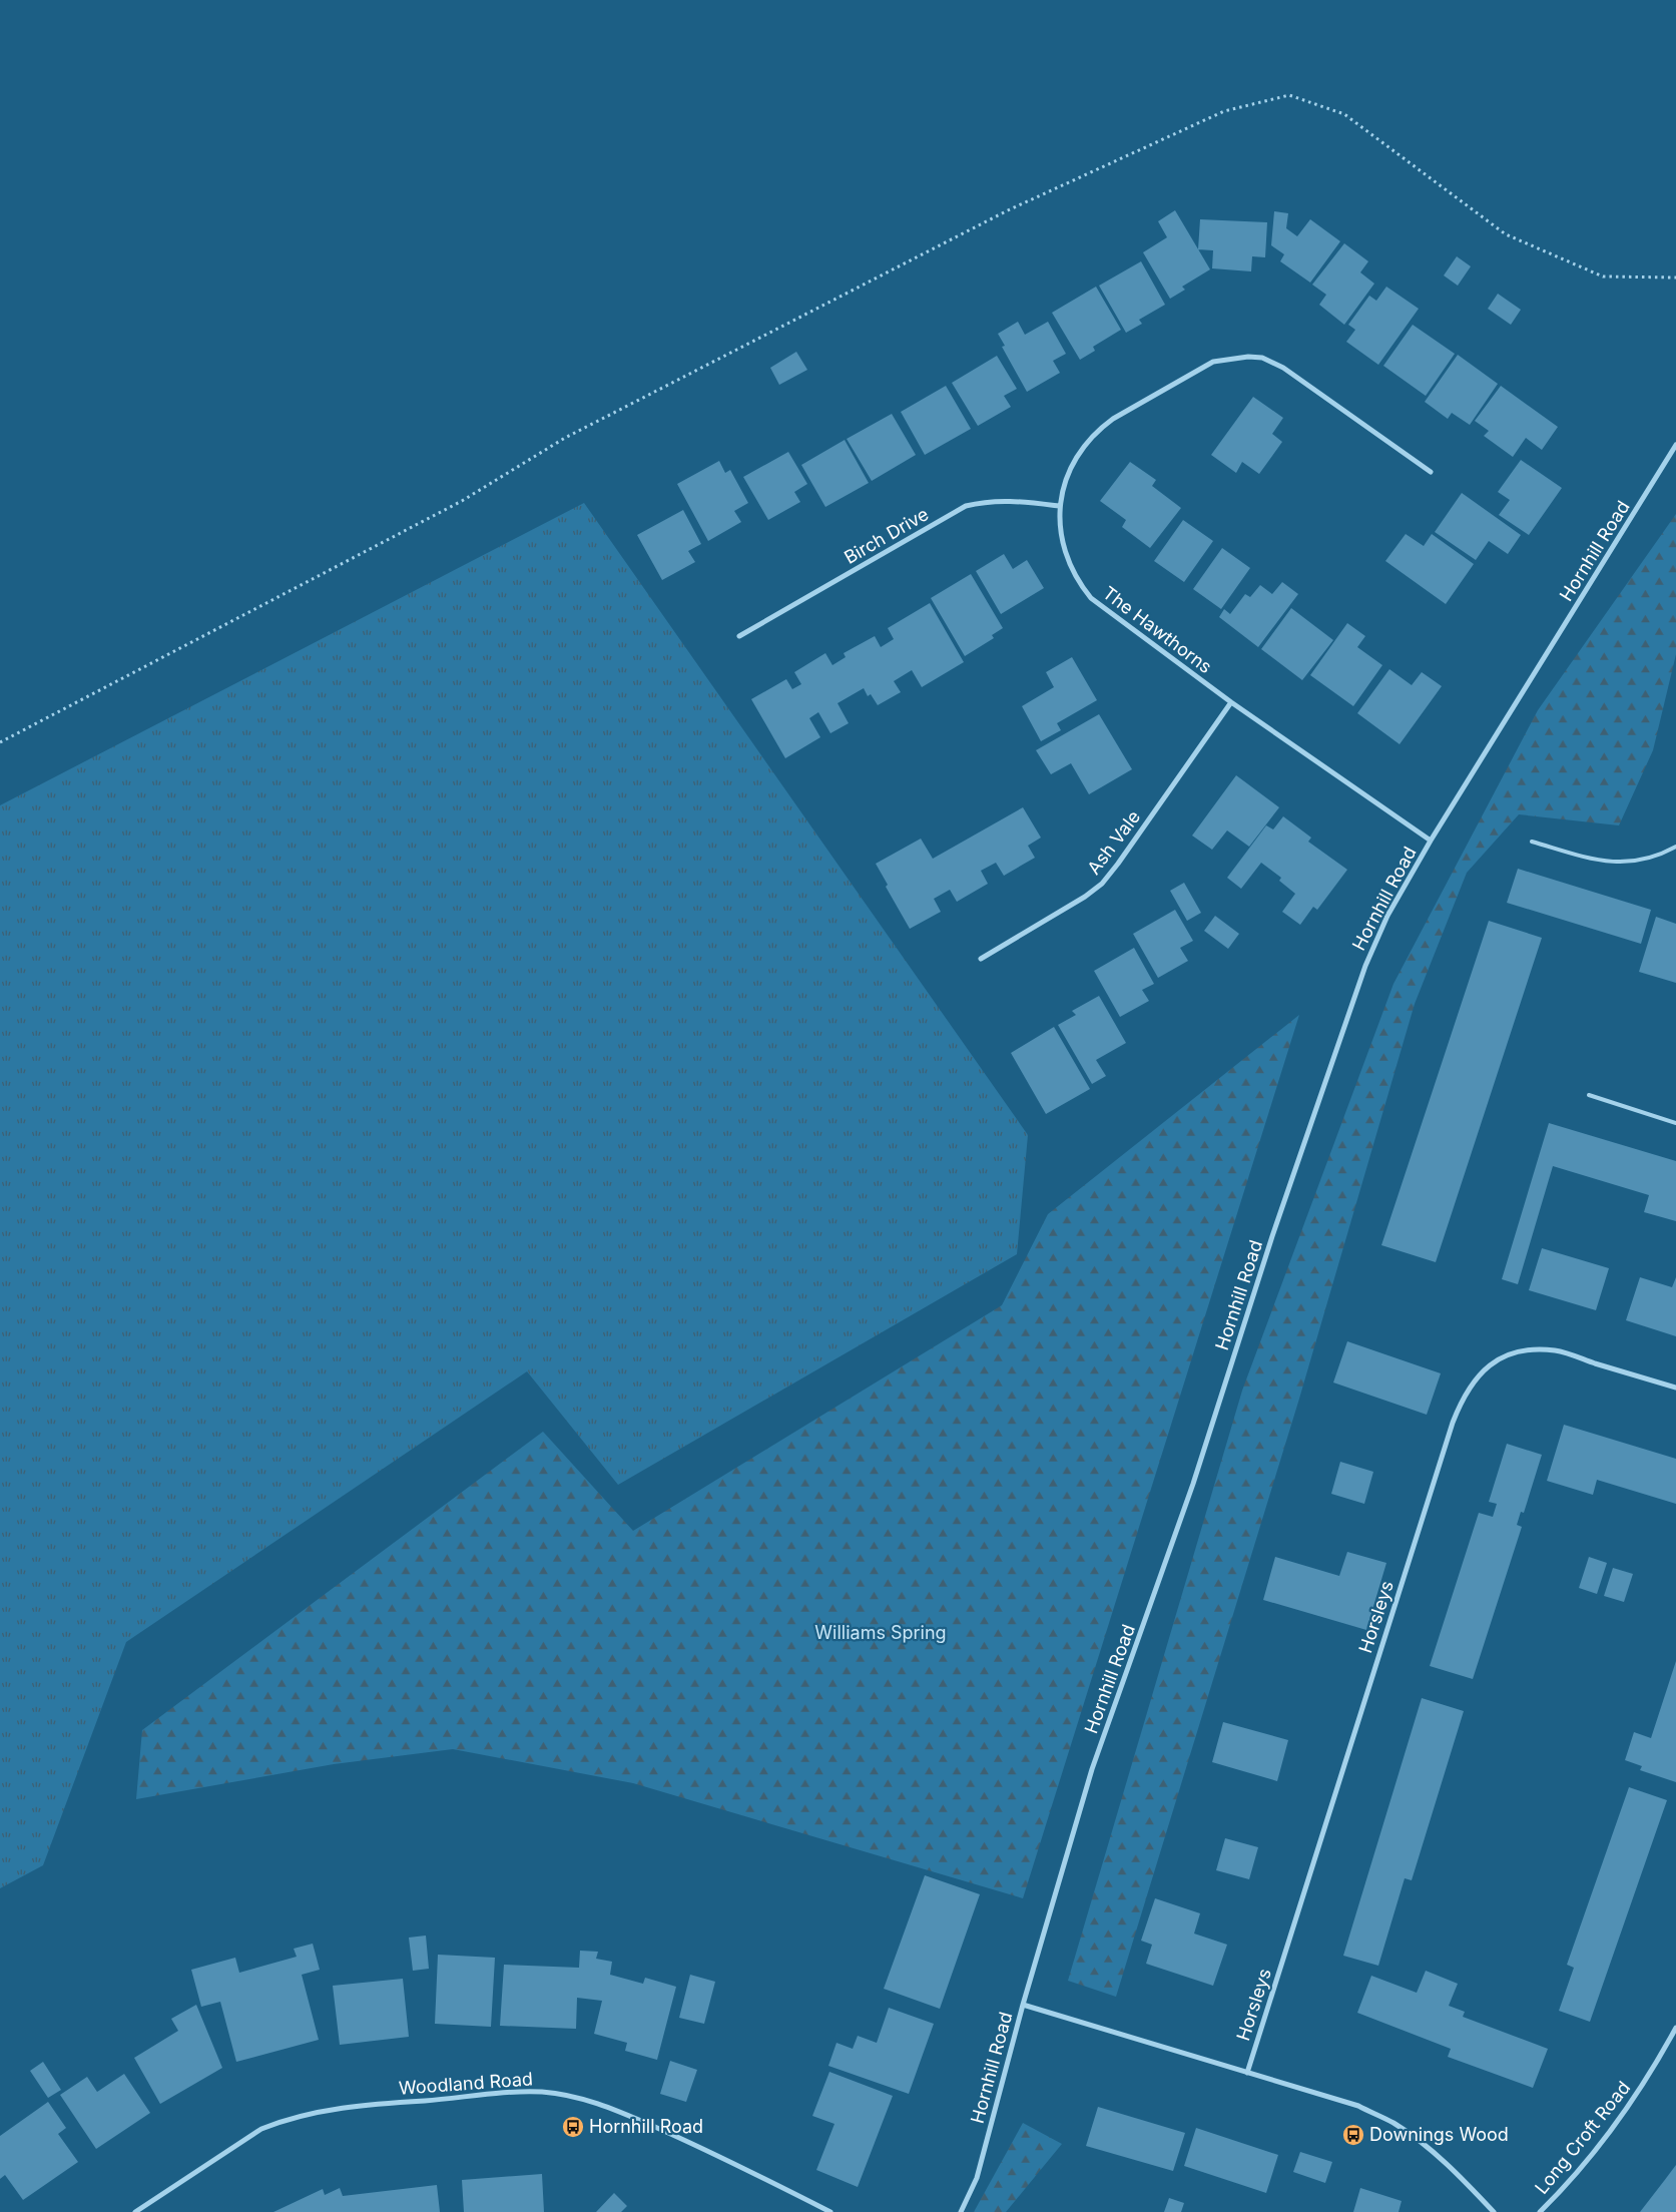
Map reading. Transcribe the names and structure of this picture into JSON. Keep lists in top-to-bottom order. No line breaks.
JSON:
{"streets":{"street":["Birch Drive","Hornhill Road","The Hawthorns","Ash Vale","Horsleys","Woodland Road","Long Croft Road"]},"crossings":[["Birch Drive","The Hawthorns"],["Hornhill Road","The Hawthorns"],["The Hawthorns","Ash Vale"]],"parks":["Williams Spring"],"places":{"bus stop":["Hornhill Road","Downings Wood"]}}
